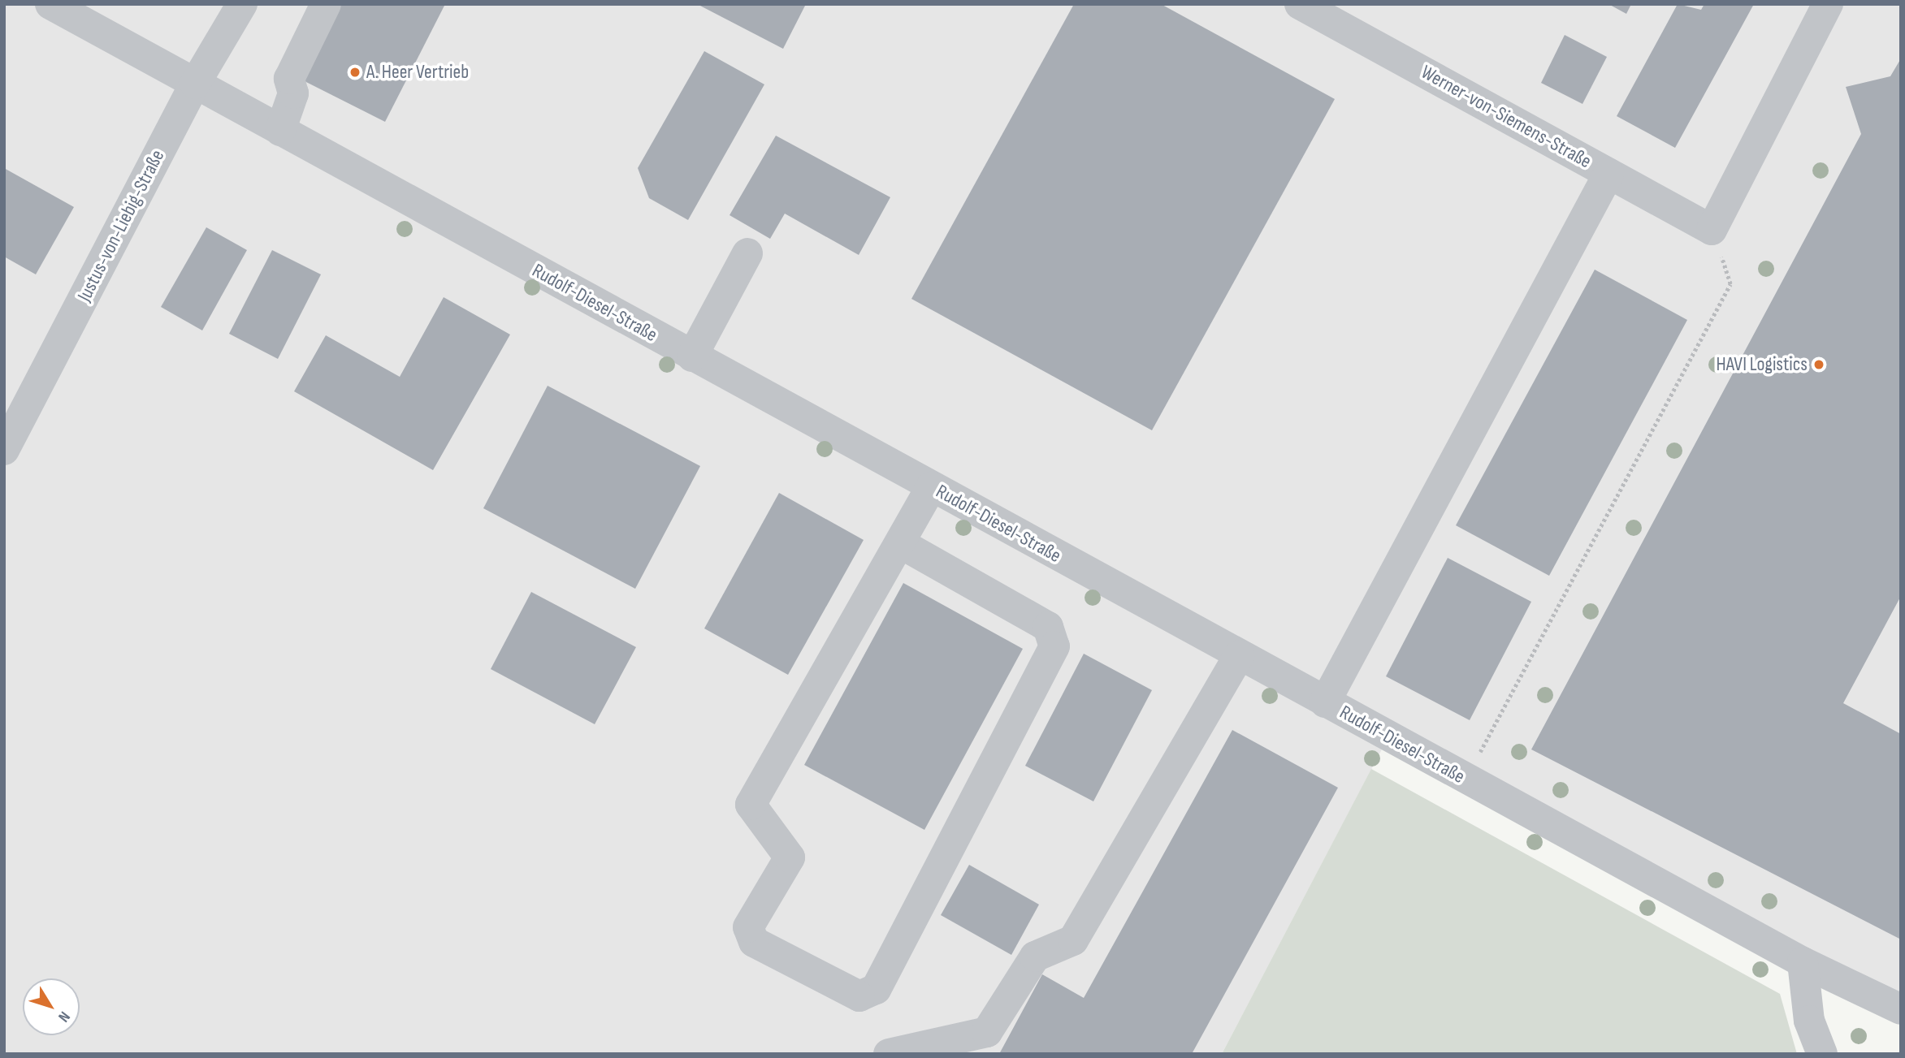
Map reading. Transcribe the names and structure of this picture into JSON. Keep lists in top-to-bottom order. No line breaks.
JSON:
{"streets":{"street":["Werner-von-Siemens-Straße","Justus-von-Liebig-Straße","Rudolf-Diesel-Straße"]},"crossings":[["Justus-von-Liebig-Straße","Rudolf-Diesel-Straße"]],"places":["A. Heer Vertrieb","HAVI Logistics"],"north":"bottom right"}
